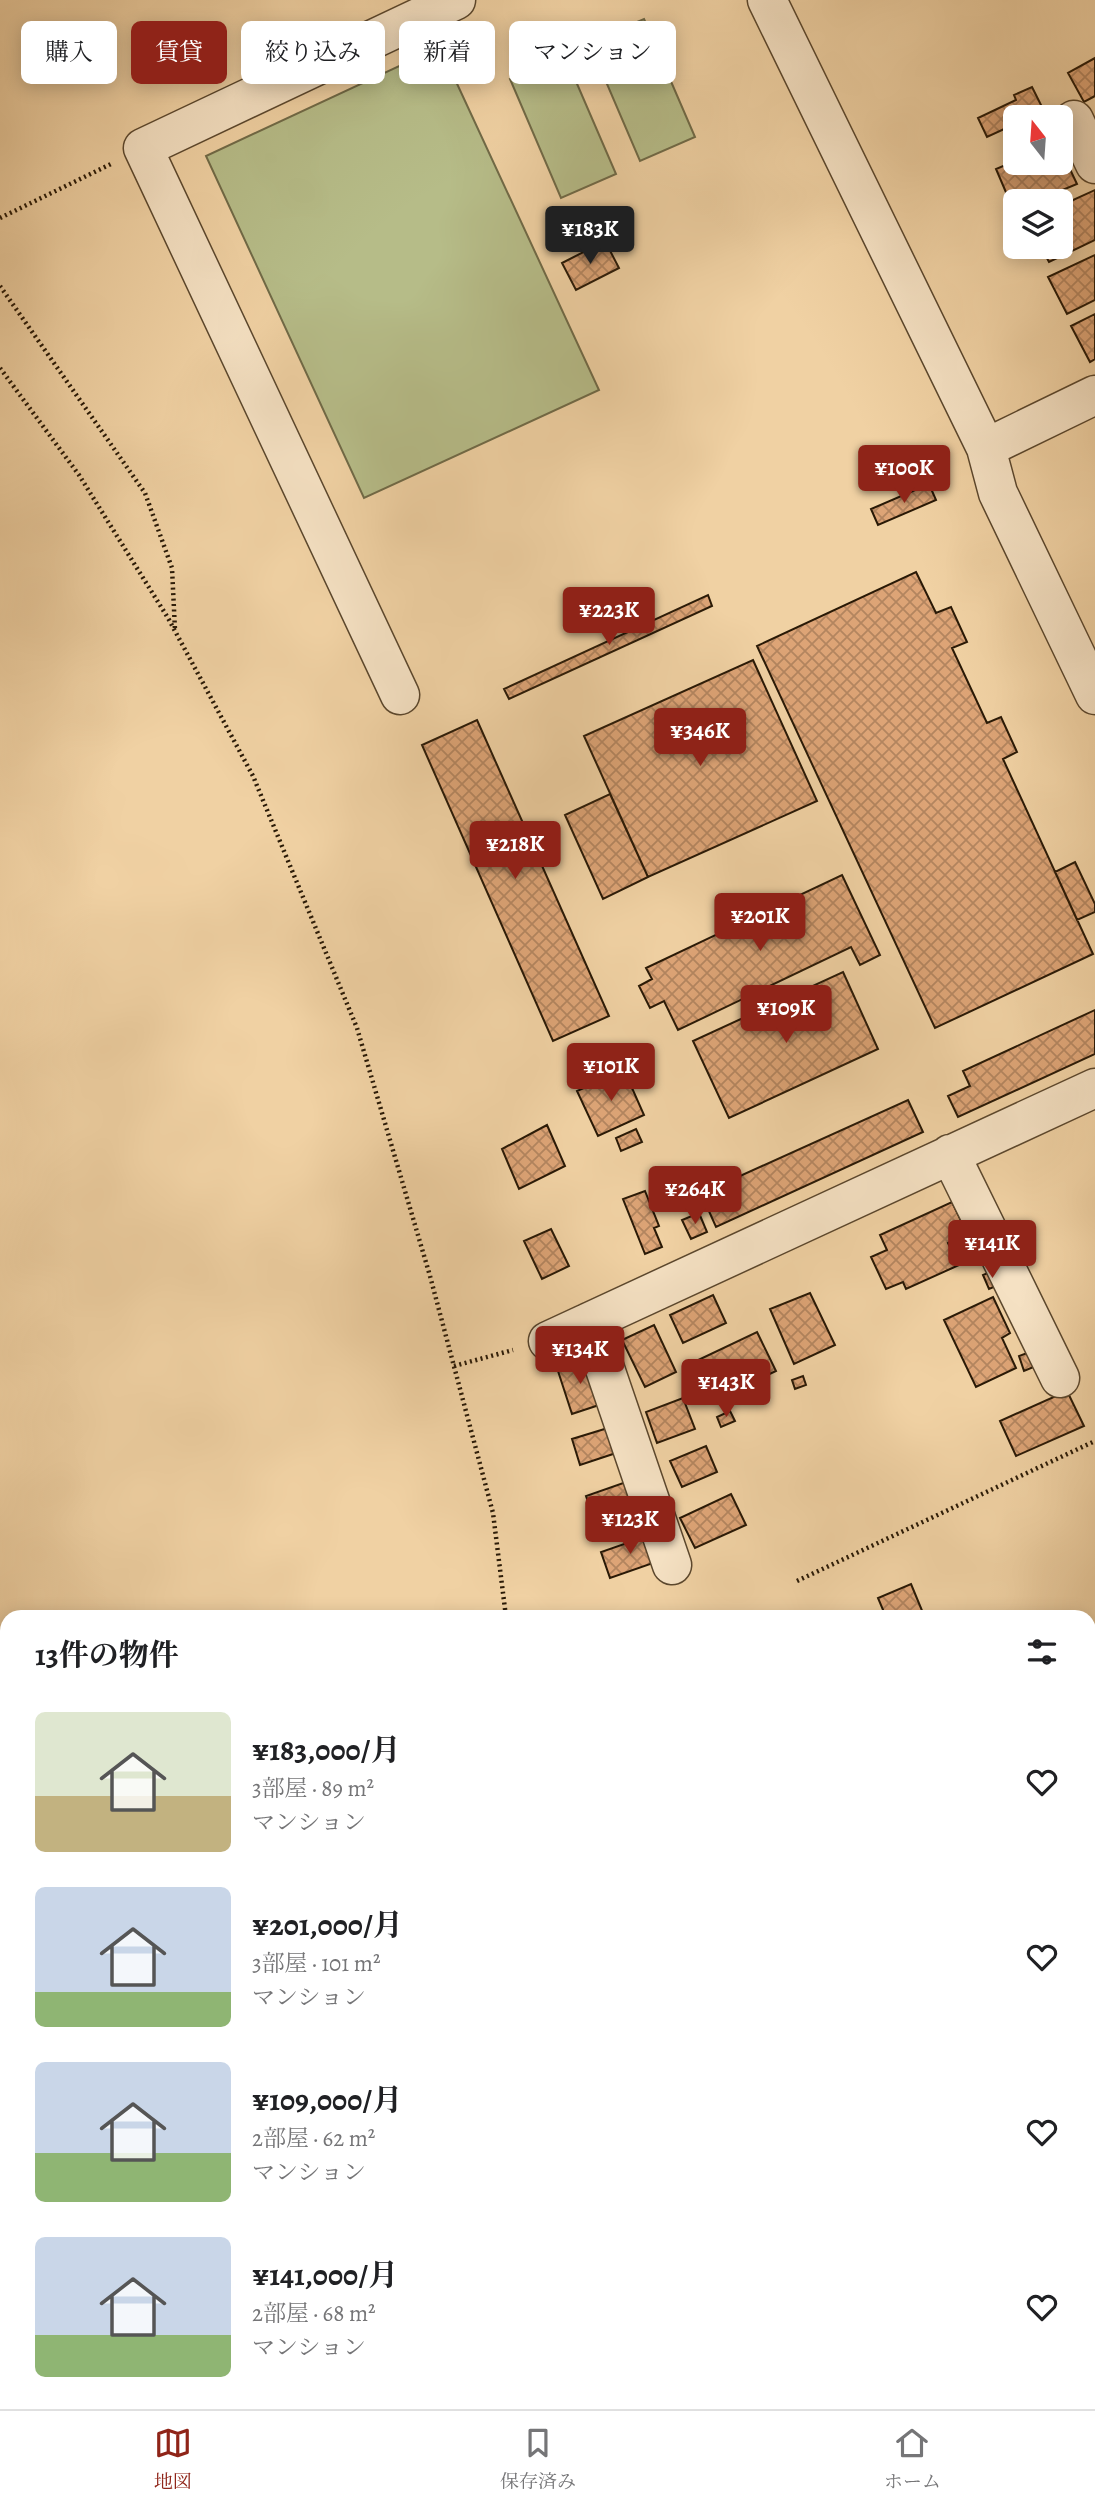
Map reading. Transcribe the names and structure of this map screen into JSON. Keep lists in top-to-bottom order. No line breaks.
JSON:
{"north":"top","page":{"chip":["購入","賃貸","絞り込み","新着","マンション"],"price":["¥183K","¥100K","¥223K","¥346K","¥218K","¥201K","¥109K","¥101K","¥264K","¥141K","¥134K","¥143K","¥123K"],"heading":"13件の物件","list":[{"name":"¥183,000/月","note":"3部屋 · 89 m² · マンション"},{"name":"¥201,000/月","note":"3部屋 · 101 m² · マンション"},{"name":"¥109,000/月","note":"2部屋 · 62 m² · マンション"},{"name":"¥141,000/月","note":"2部屋 · 68 m² · マンション"}],"tabs":["地図","保存済み","ホーム"]}}
